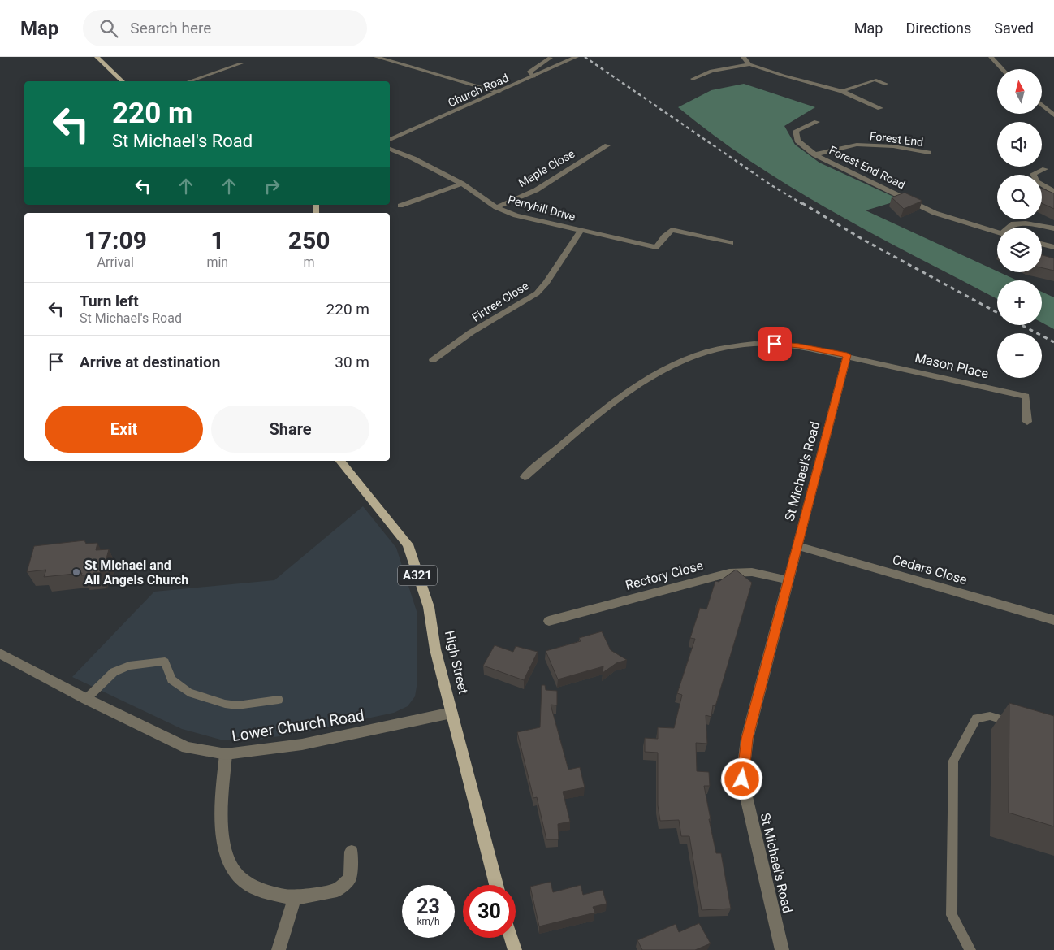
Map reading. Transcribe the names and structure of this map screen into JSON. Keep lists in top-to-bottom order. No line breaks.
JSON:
{"streets":{"main road":["A321","High Street"],"street":["Church Road","Forest End","Forest End Road","Maple Close","Perryhill Drive","Firtree Close","Mason Place","St Michael's Road","Cedars Close","Rectory Close","Lower Church Road"]},"crossings":[["Forest End","Forest End Road"],["Maple Close","Perryhill Drive"],["Perryhill Drive","Firtree Close"],["Mason Place","St Michael's Road"],["St Michael's Road","Cedars Close"],["St Michael's Road","Rectory Close"],["High Street","Lower Church Road"]],"places":["St Michael and All Angels Church"],"north":"top","page":{"header":"Map","search":"Search here","nav":["Map","Directions","Saved"],"map_buttons":["+","−"],"turn":["220 m","St Michael's Road"],"eta":["17:09","Arrival","1","min","250","m"],"list":[{"name":"Turn left","note":"St Michael's Road","value":"220 m"},{"name":"Arrive at destination","value":"30 m"}],"buttons":["Exit","Share"],"speed":"23 km/h","limit":"30"}}
